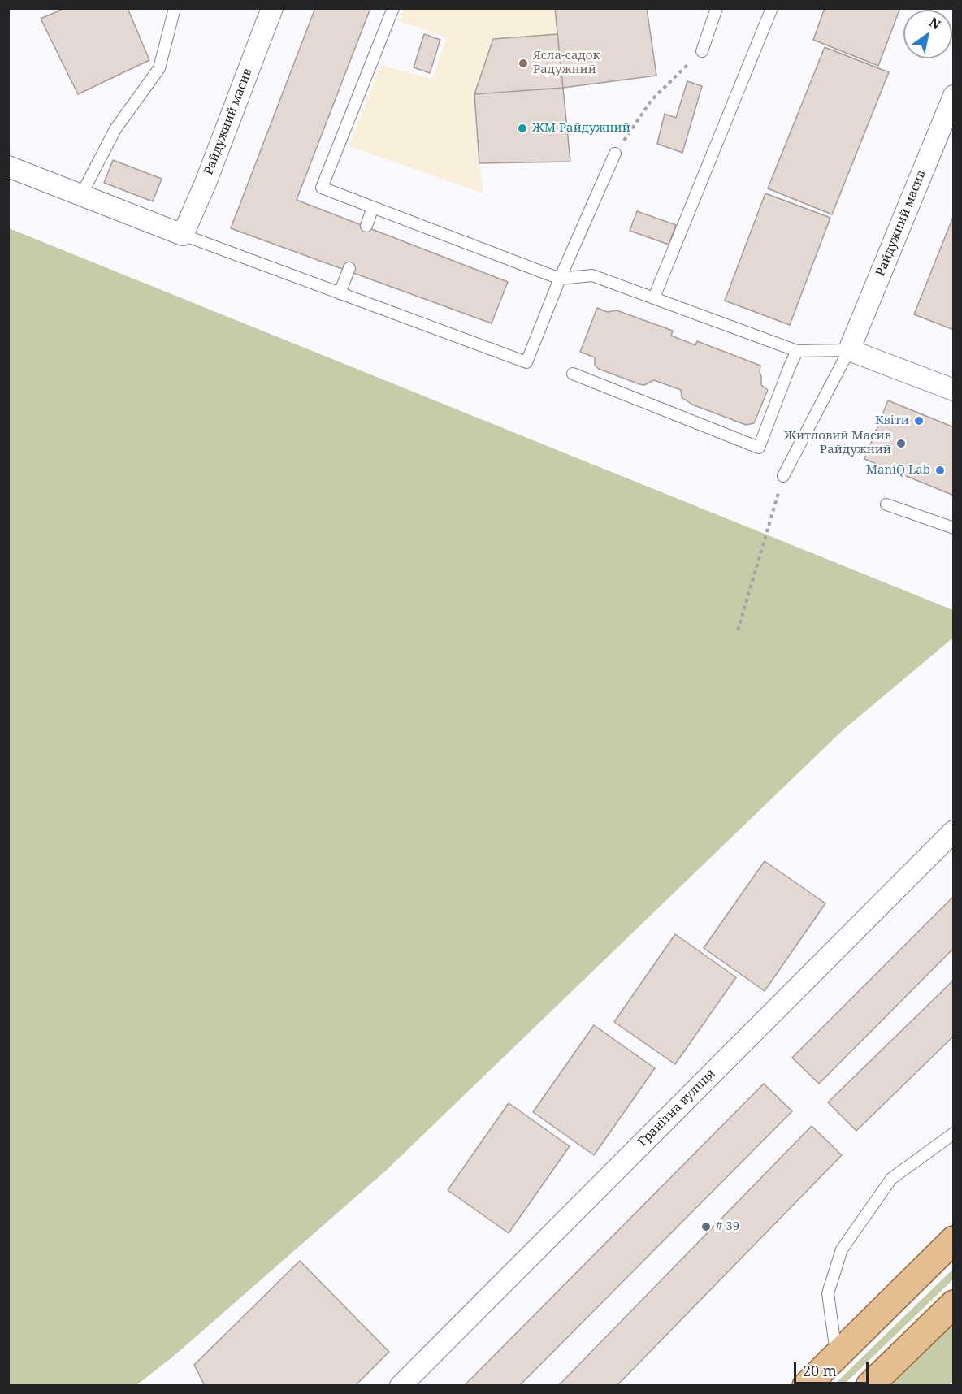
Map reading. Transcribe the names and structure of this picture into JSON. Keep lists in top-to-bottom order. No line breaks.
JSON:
{"streets":{"street":["Райдужний масив","Гранітна вулиця"]},"places":["Ясла-садок Радужний","ЖМ Райдужний","Квіти","Житловий Масив Райдужний","ManiQ Lab","# 39"],"scale_bar":"20 m","north":"top right"}
